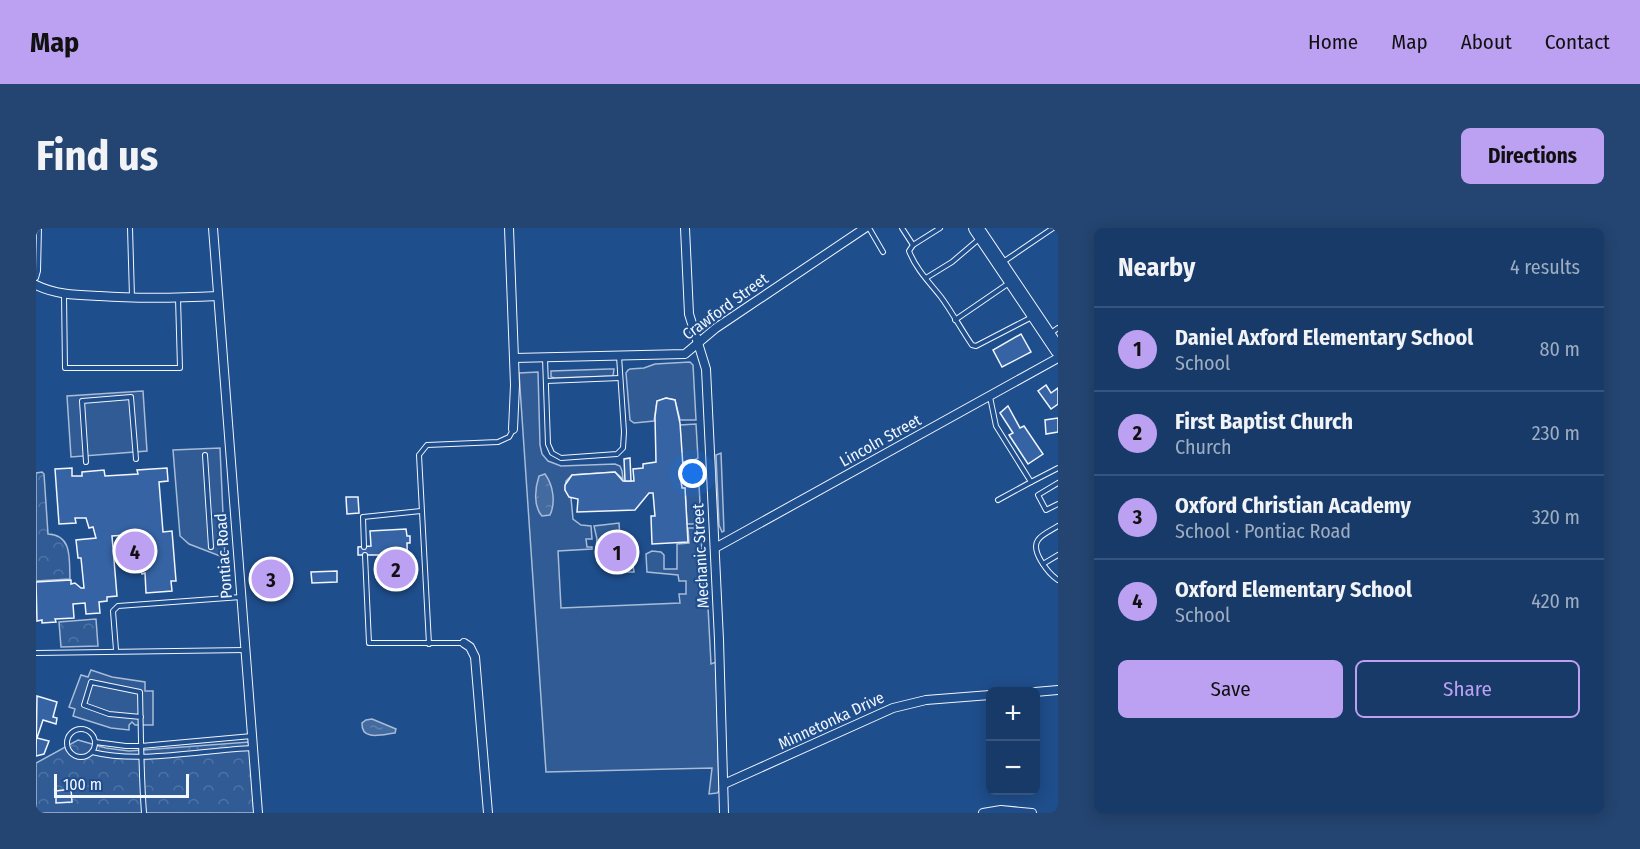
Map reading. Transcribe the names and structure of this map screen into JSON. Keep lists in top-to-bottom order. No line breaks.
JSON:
{"streets":{"street":["Crawford Street","Lincoln Street","Pontiac Road","Mechanic Street","Minnetonka Drive"]},"crossings":[["Crawford Street","Mechanic Street"],["Lincoln Street","Mechanic Street"],["Mechanic Street","Minnetonka Drive"]],"scale_bar":"100 m","page":{"header":"Map","nav":["Home","Map","About","Contact"],"buttons":["Directions",["Save","Share"]],"title":"Find us","heading":["Nearby","4 results"],"list":[{"mark":"1","name":"Daniel Axford Elementary School","note":"School","value":"80 m"},{"mark":"2","name":"First Baptist Church","note":"Church","value":"230 m"},{"mark":"3","name":"Oxford Christian Academy","note":"School · Pontiac Road","value":"320 m"},{"mark":"4","name":"Oxford Elementary School","note":"School","value":"420 m"}],"pins":["4","1","2","3"],"map_buttons":["+","−"],"scale":"100 m"}}
